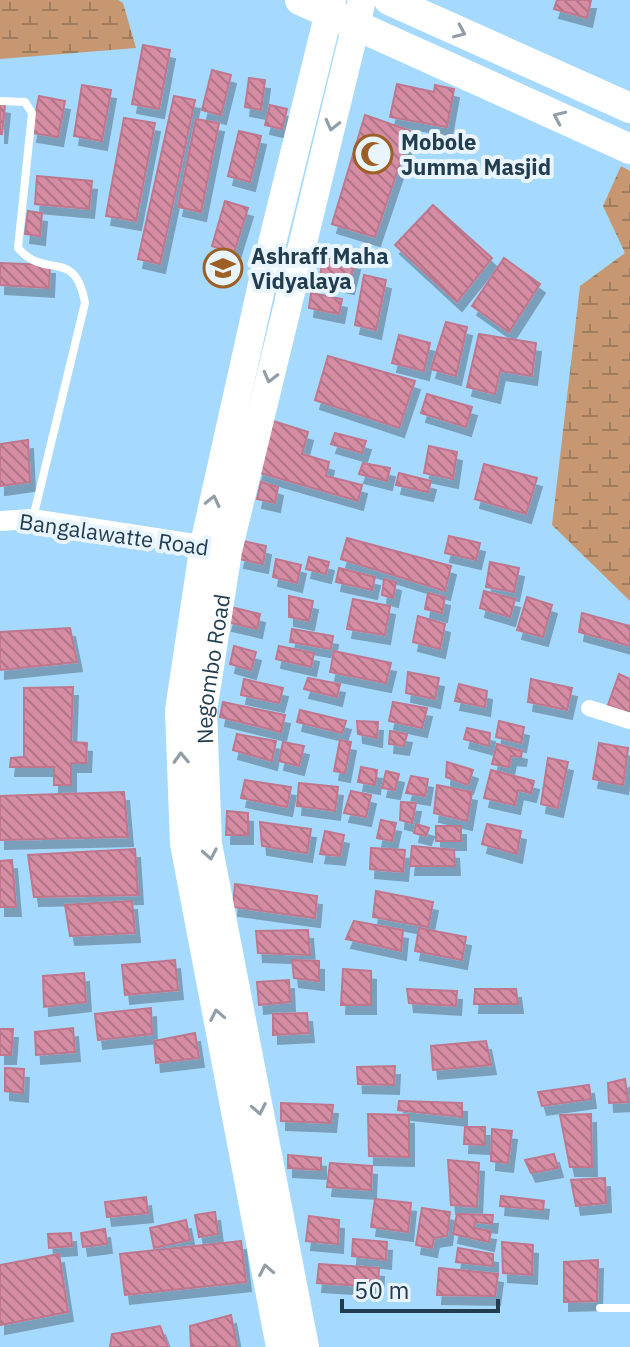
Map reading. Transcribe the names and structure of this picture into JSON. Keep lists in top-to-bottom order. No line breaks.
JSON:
{"streets":{"highway":["Negombo Road"],"street":["Bangalawatte Road"]},"crossings":[["Bangalawatte Road","Negombo Road"]],"places":{"mosque":["Mobole Jumma Masjid"],"school or university":["Ashraff Maha Vidyalaya"]},"scale_bar":"50 m"}
